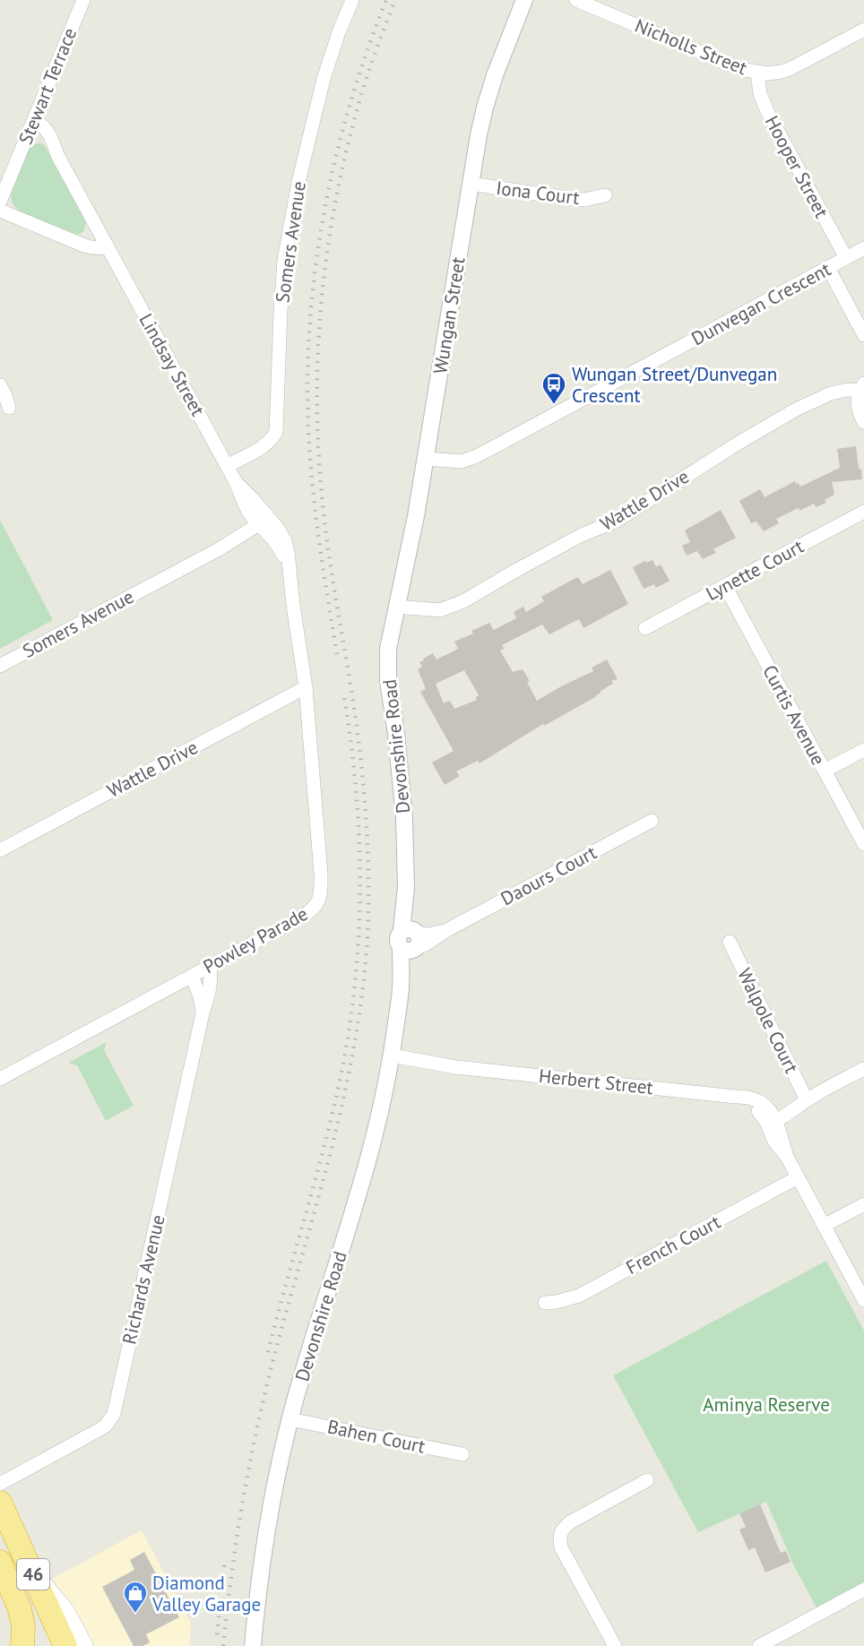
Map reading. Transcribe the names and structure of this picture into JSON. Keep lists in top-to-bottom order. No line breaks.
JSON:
{"streets":{"highway":["46"],"street":["Nicholls Street","Stewart Terrace","Hooper Street","Iona Court","Somers Avenue","Dunvegan Crescent","Wungan Street","Lindsay Street","Wattle Drive","Lynette Court","Curtis Avenue","Devonshire Road","Daours Court","Powley Parade","Walpole Court","Herbert Street","French Court","Richards Avenue","Bahen Court"]},"crossings":[["Nicholls Street","Hooper Street"],["Stewart Terrace","Lindsay Street"],["Hooper Street","Dunvegan Crescent"],["Iona Court","Wungan Street"],["Somers Avenue","Lindsay Street"],["Dunvegan Crescent","Wungan Street"],["Wungan Street","Wattle Drive"],["Wungan Street","Devonshire Road"],["Lindsay Street","Wattle Drive"],["Lindsay Street","Powley Parade"],["Wattle Drive","Devonshire Road"],["Wattle Drive","Powley Parade"],["Lynette Court","Curtis Avenue"],["Devonshire Road","Daours Court"],["Devonshire Road","Herbert Street"],["Devonshire Road","Bahen Court"],["Powley Parade","Richards Avenue"]],"parks":["Aminya Reserve"],"places":{"bus stop":["Wungan Street/Dunvegan Crescent"],"shop":["Diamond Valley Garage"]}}
